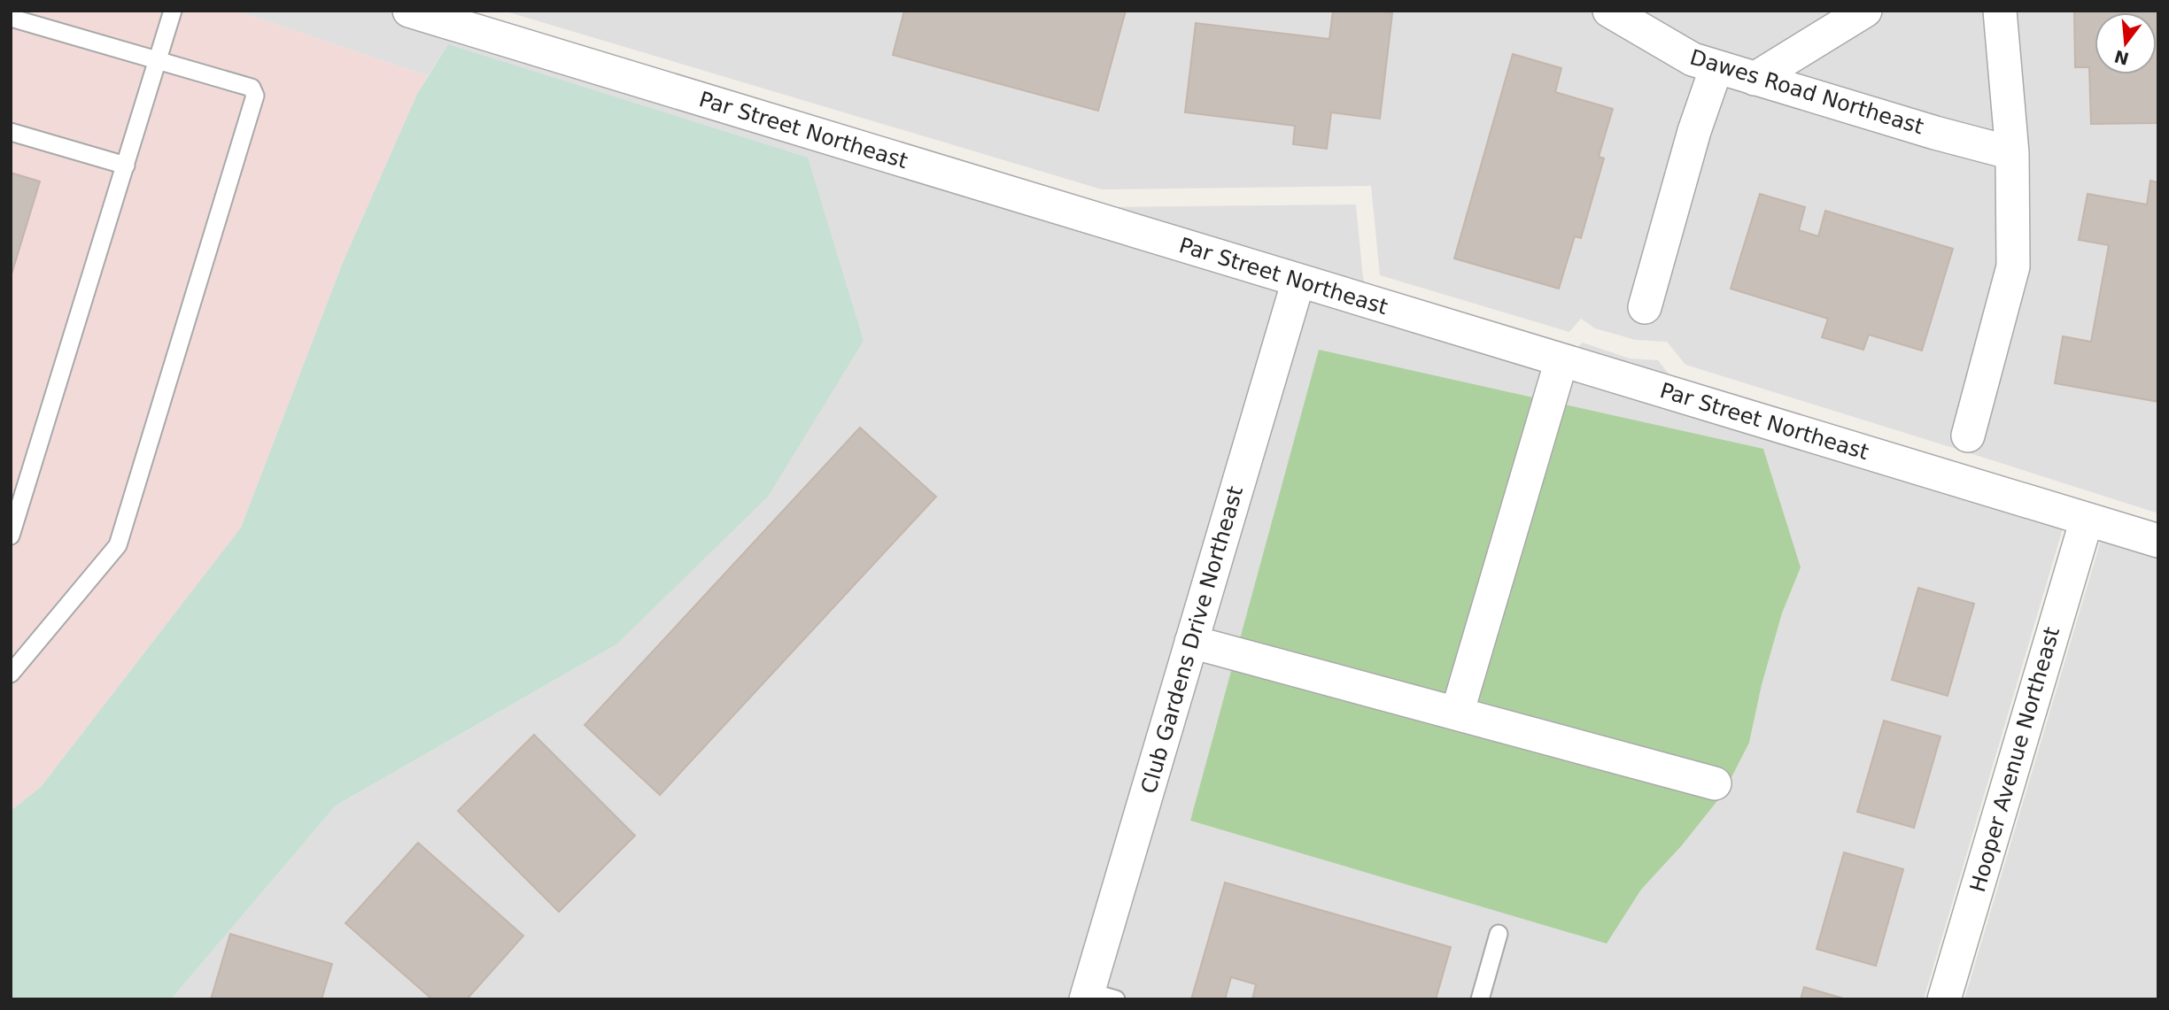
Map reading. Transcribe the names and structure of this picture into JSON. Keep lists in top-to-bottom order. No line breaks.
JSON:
{"streets":{"street":["Dawes Road Northeast","Par Street Northeast","Club Gardens Drive Northeast","Hooper Avenue Northeast"]},"crossings":[["Par Street Northeast","Club Gardens Drive Northeast"],["Par Street Northeast","Hooper Avenue Northeast"]],"north":"bottom"}
